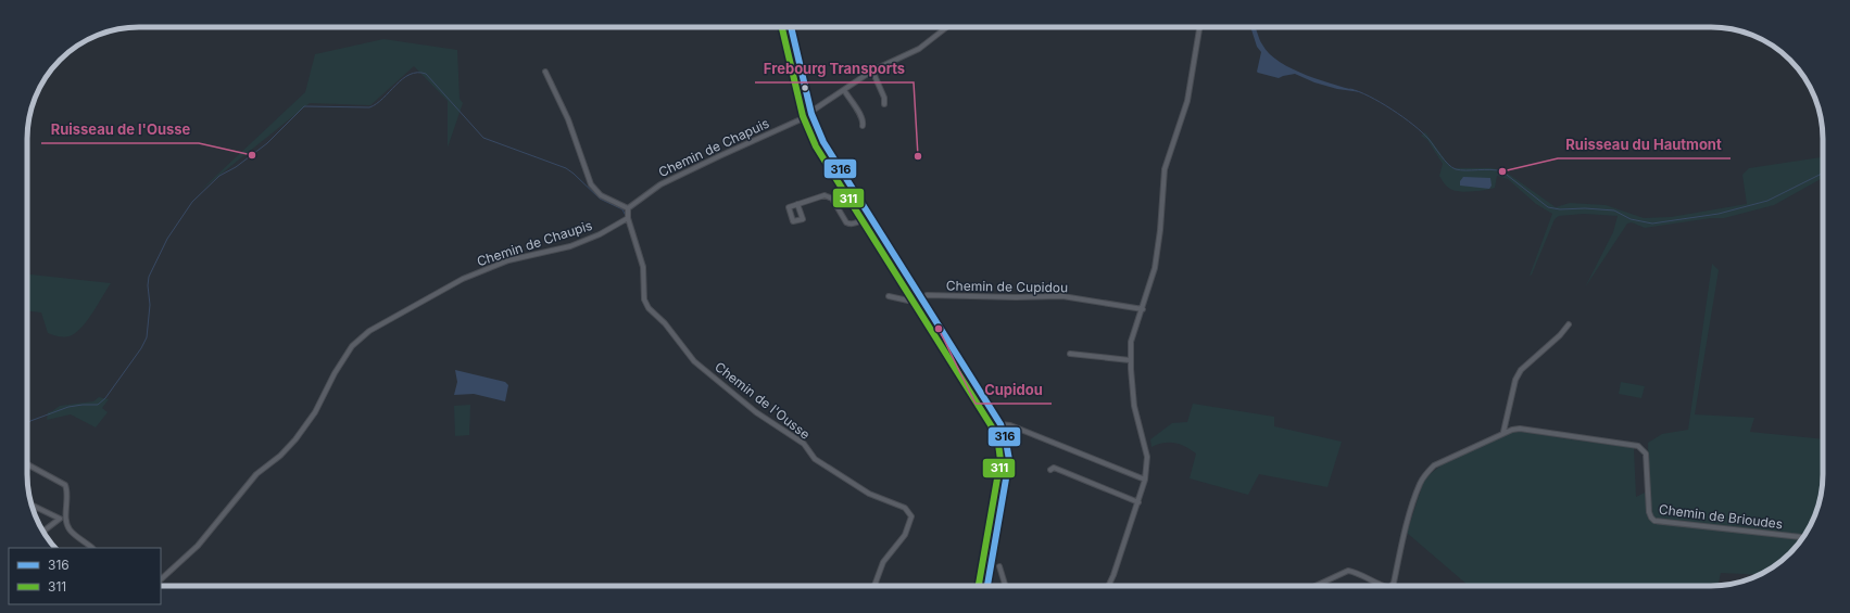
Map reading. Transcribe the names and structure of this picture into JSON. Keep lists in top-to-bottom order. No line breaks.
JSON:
{"streets":{"street":["Chemin de Chapuis","Chemin de Chaupis","Chemin de Cupidou","Chemin de l'Ousse","Chemin de Brioudes"]},"crossings":[["Chemin de Chapuis","Chemin de l'Ousse"],["Chemin de Chaupis","Chemin de l'Ousse"]],"places":["Ruisseau de l'Ousse","Frebourg Transports","Ruisseau du Hautmont","Cupidou"],"lines":["transit line 316","transit line 311"],"legend":["316","311"]}
